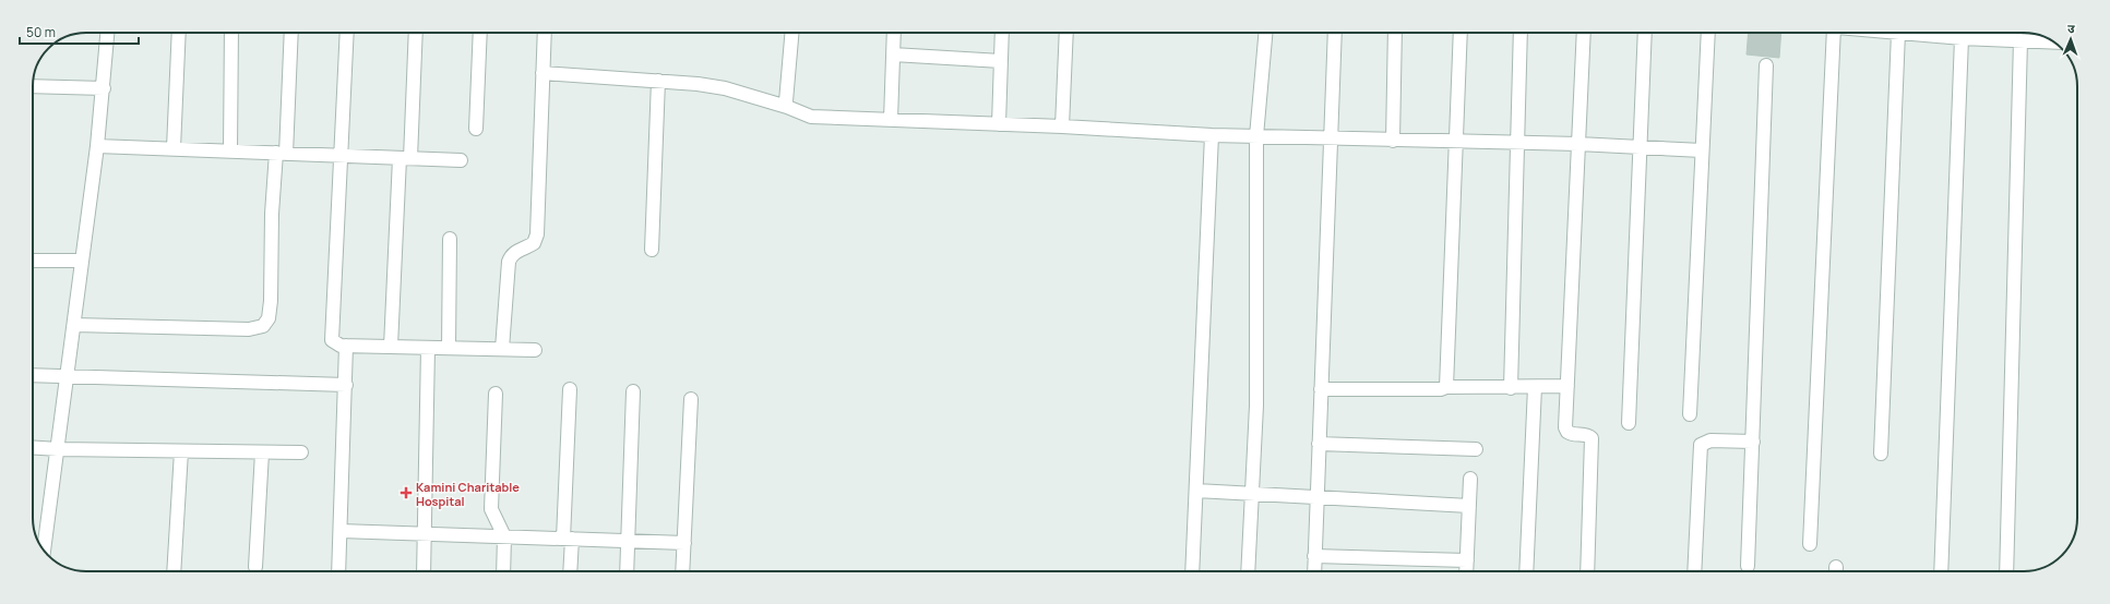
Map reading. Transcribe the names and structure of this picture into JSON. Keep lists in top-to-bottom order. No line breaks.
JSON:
{"places":{"health":["Kamini Charitable Hospital"]},"scale_bar":"50 m","north":"top"}
